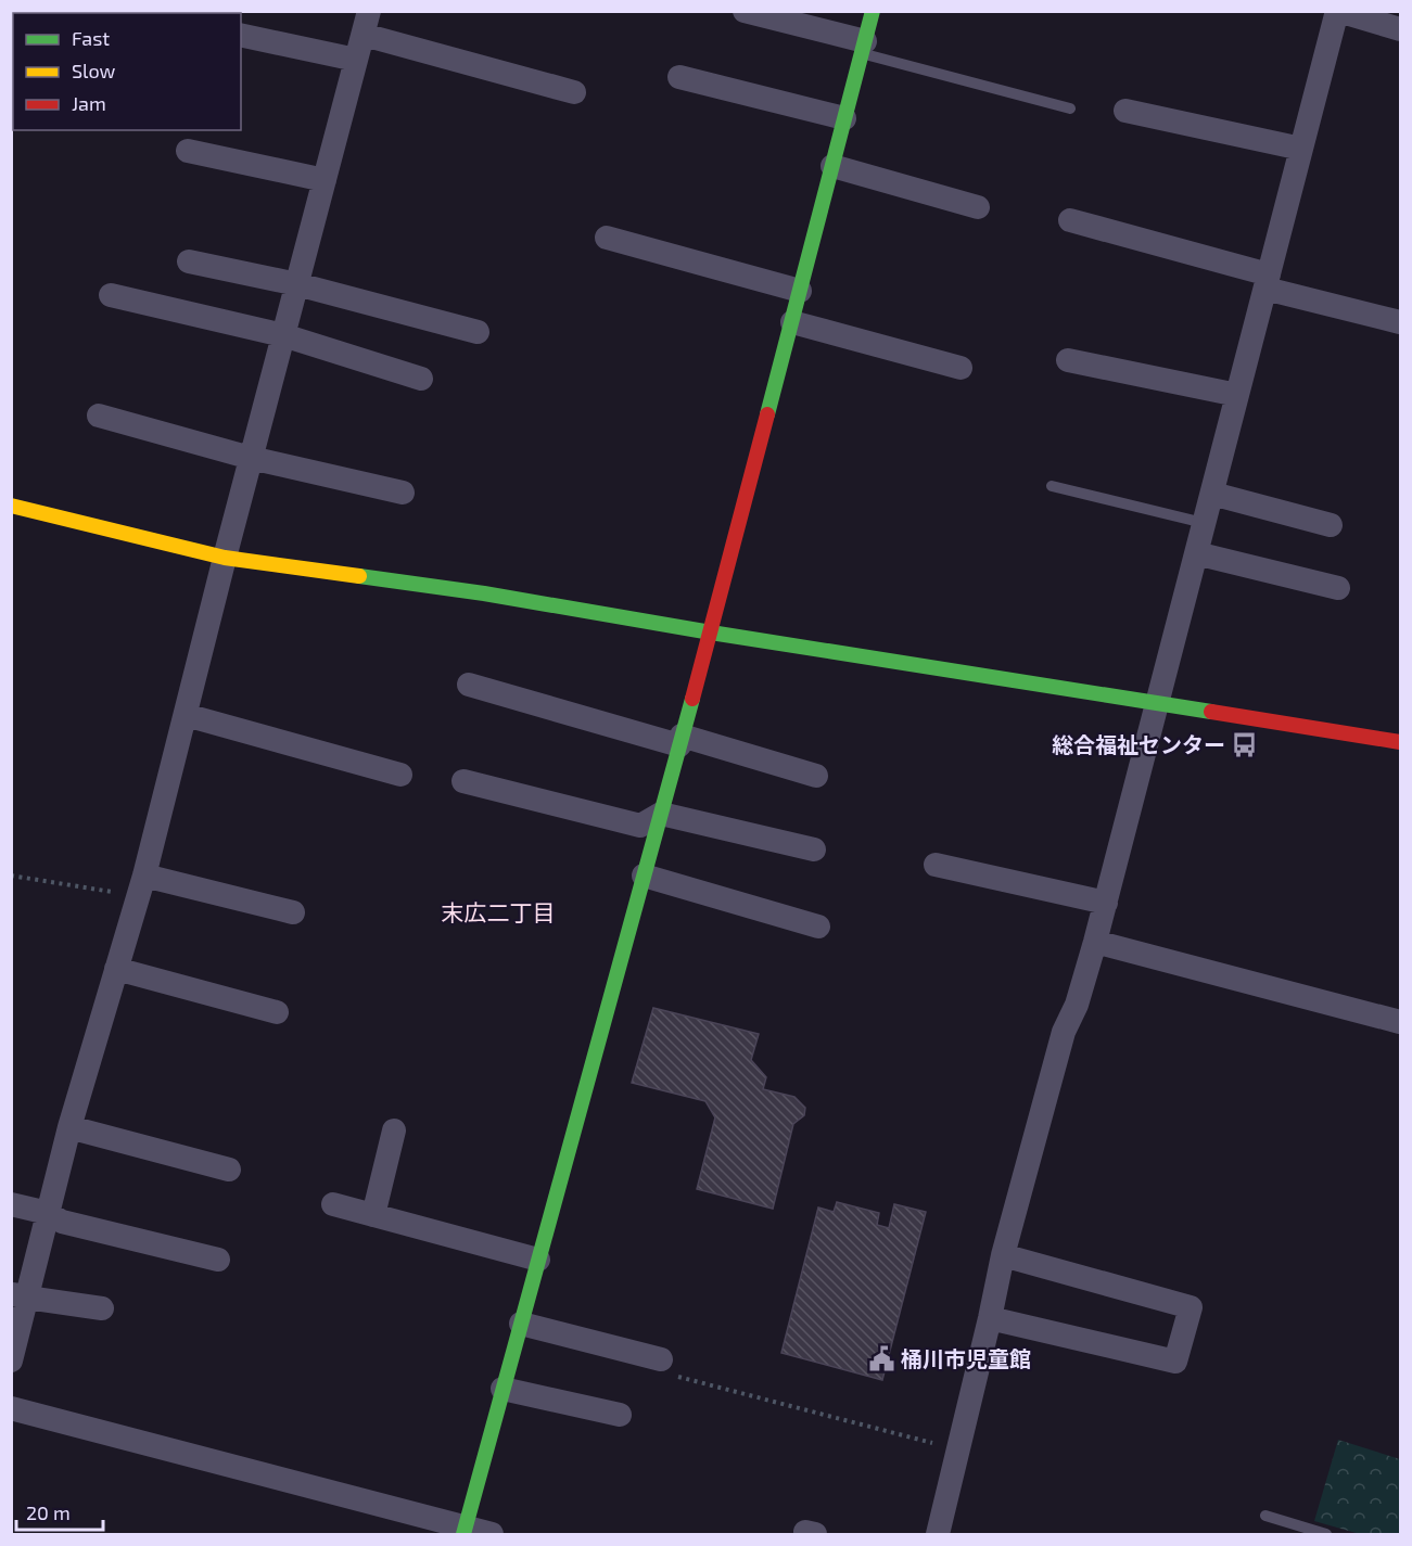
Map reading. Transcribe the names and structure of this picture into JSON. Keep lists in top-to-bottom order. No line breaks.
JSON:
{"districts":["末広二丁目"],"places":{"bus stop":["総合福祉センター"],"public building":["桶川市児童館"]},"legend":["Fast","Slow","Jam"],"scale_bar":"20 m"}
